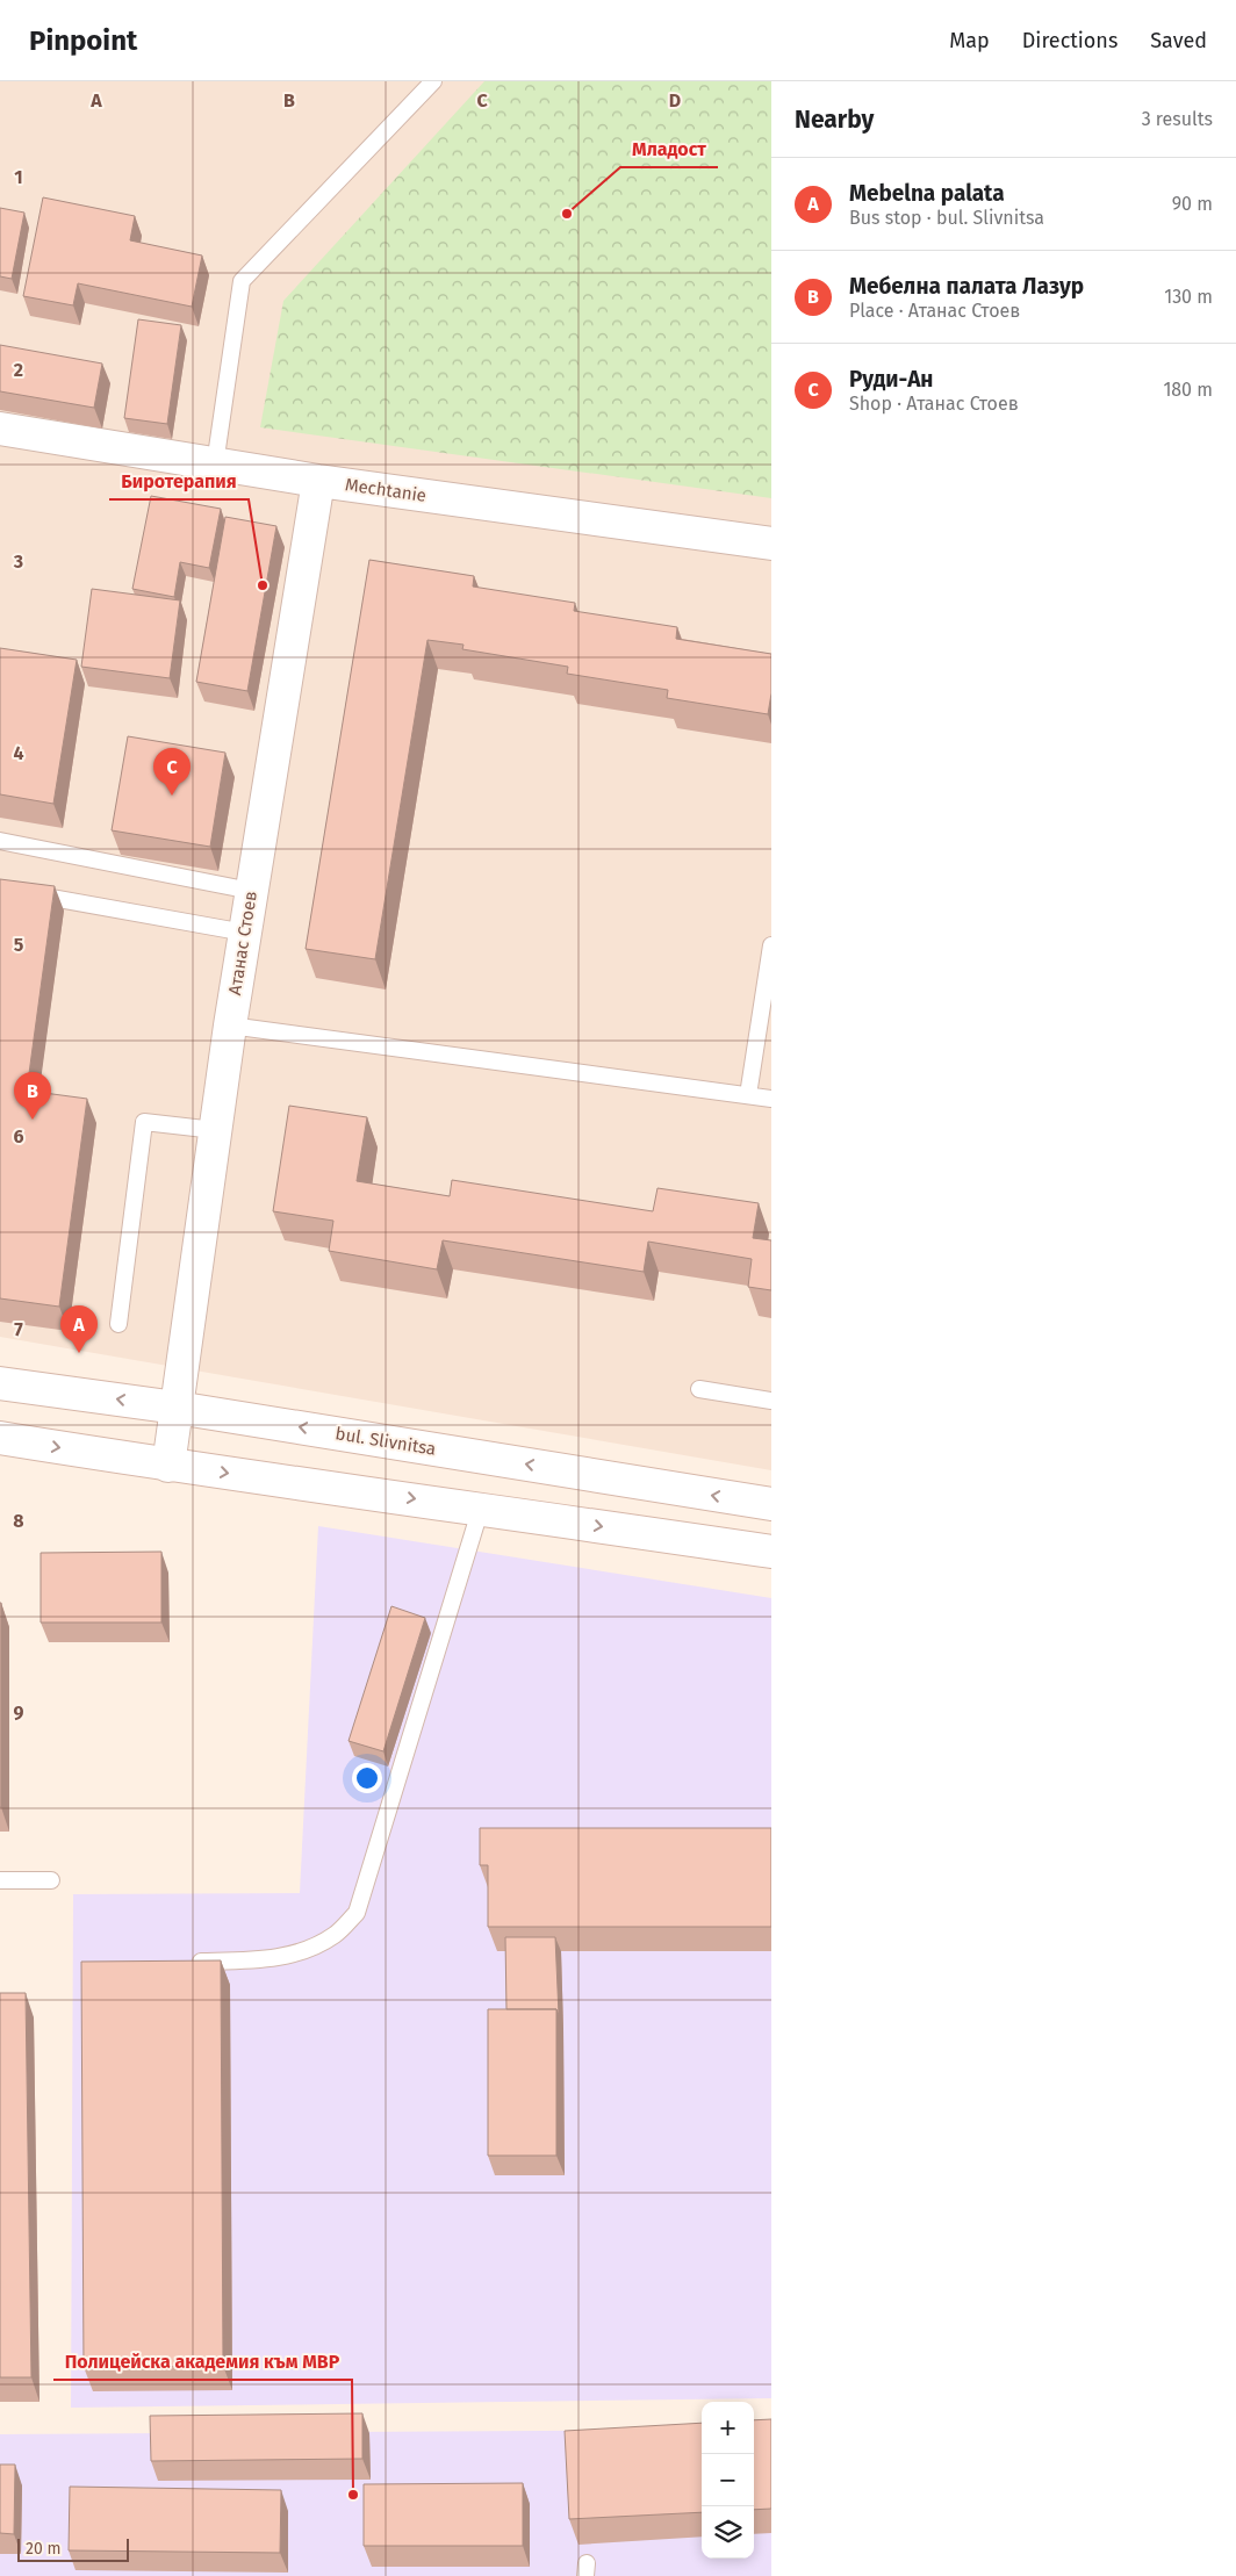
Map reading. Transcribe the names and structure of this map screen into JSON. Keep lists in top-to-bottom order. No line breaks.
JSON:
{"streets":{"street":["Mechtanie","Атанас Стоев","bul. Slivnitsa"]},"crossings":[["Mechtanie","Атанас Стоев"],["Атанас Стоев","bul. Slivnitsa"]],"places":["Младост","Биротерапия","Полицейска академия към МВР"],"scale_bar":"20 m","page":{"header":"Pinpoint","nav":["Map","Directions","Saved"],"heading":["Nearby","3 results"],"list":[{"mark":"A","name":"Mebelna palata","note":"Bus stop · bul. Slivnitsa","value":"90 m"},{"mark":"B","name":"Мебелна палата Лазур","note":"Place · Атанас Стоев","value":"130 m"},{"mark":"C","name":"Руди-Ан","note":"Shop · Атанас Стоев","value":"180 m"}],"pins":["C","B","A"],"map_buttons":["+","−"],"scale":"20 m"},"grid":{"columns":["A","B","C","D"],"rows":["1","2","3","4","5","6","7","8","9"]}}
